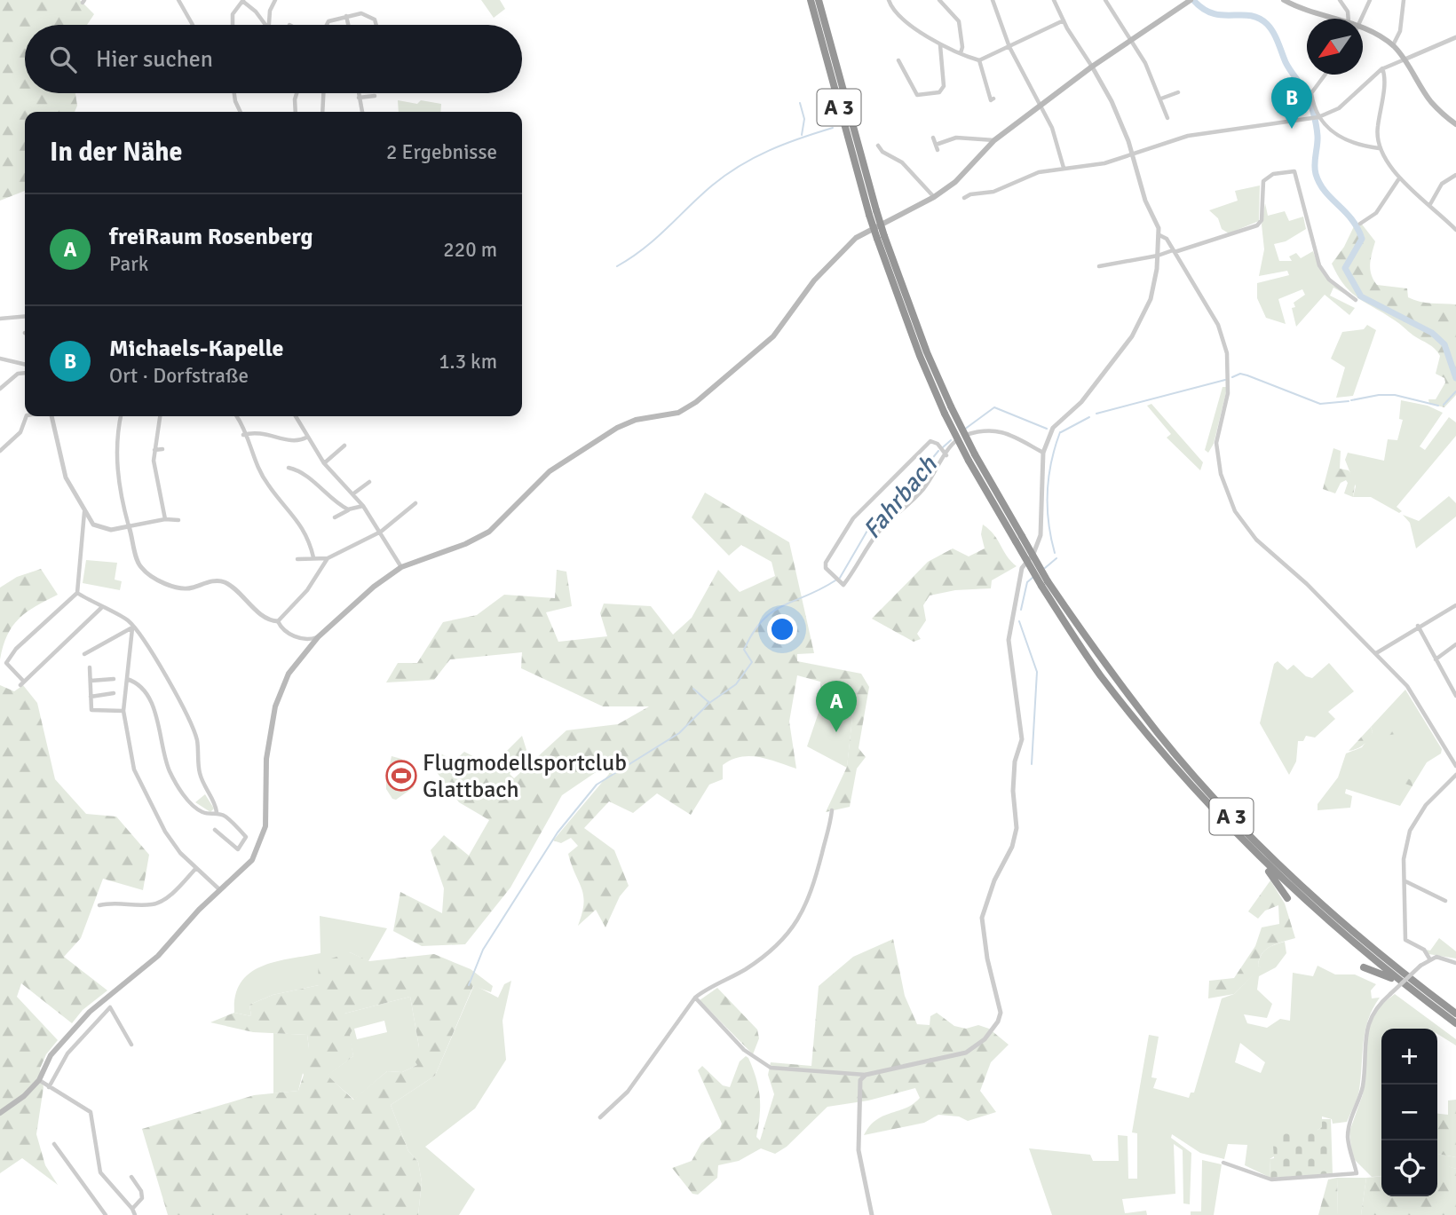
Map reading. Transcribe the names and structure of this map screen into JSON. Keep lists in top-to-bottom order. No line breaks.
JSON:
{"streets":{"highway":["A 3"]},"water":["Fahrbach"],"places":{"sports":["Flugmodellsportclub Glattbach"]},"north":"bottom left","page":{"search":"Hier suchen","pins":["B","A"],"heading":["In der Nähe","2 Ergebnisse"],"list":[{"mark":"A","name":"freiRaum Rosenberg","note":"Park","value":"220 m"},{"mark":"B","name":"Michaels-Kapelle","note":"Ort · Dorfstraße","value":"1.3 km"}],"map_buttons":["+","−"]}}
